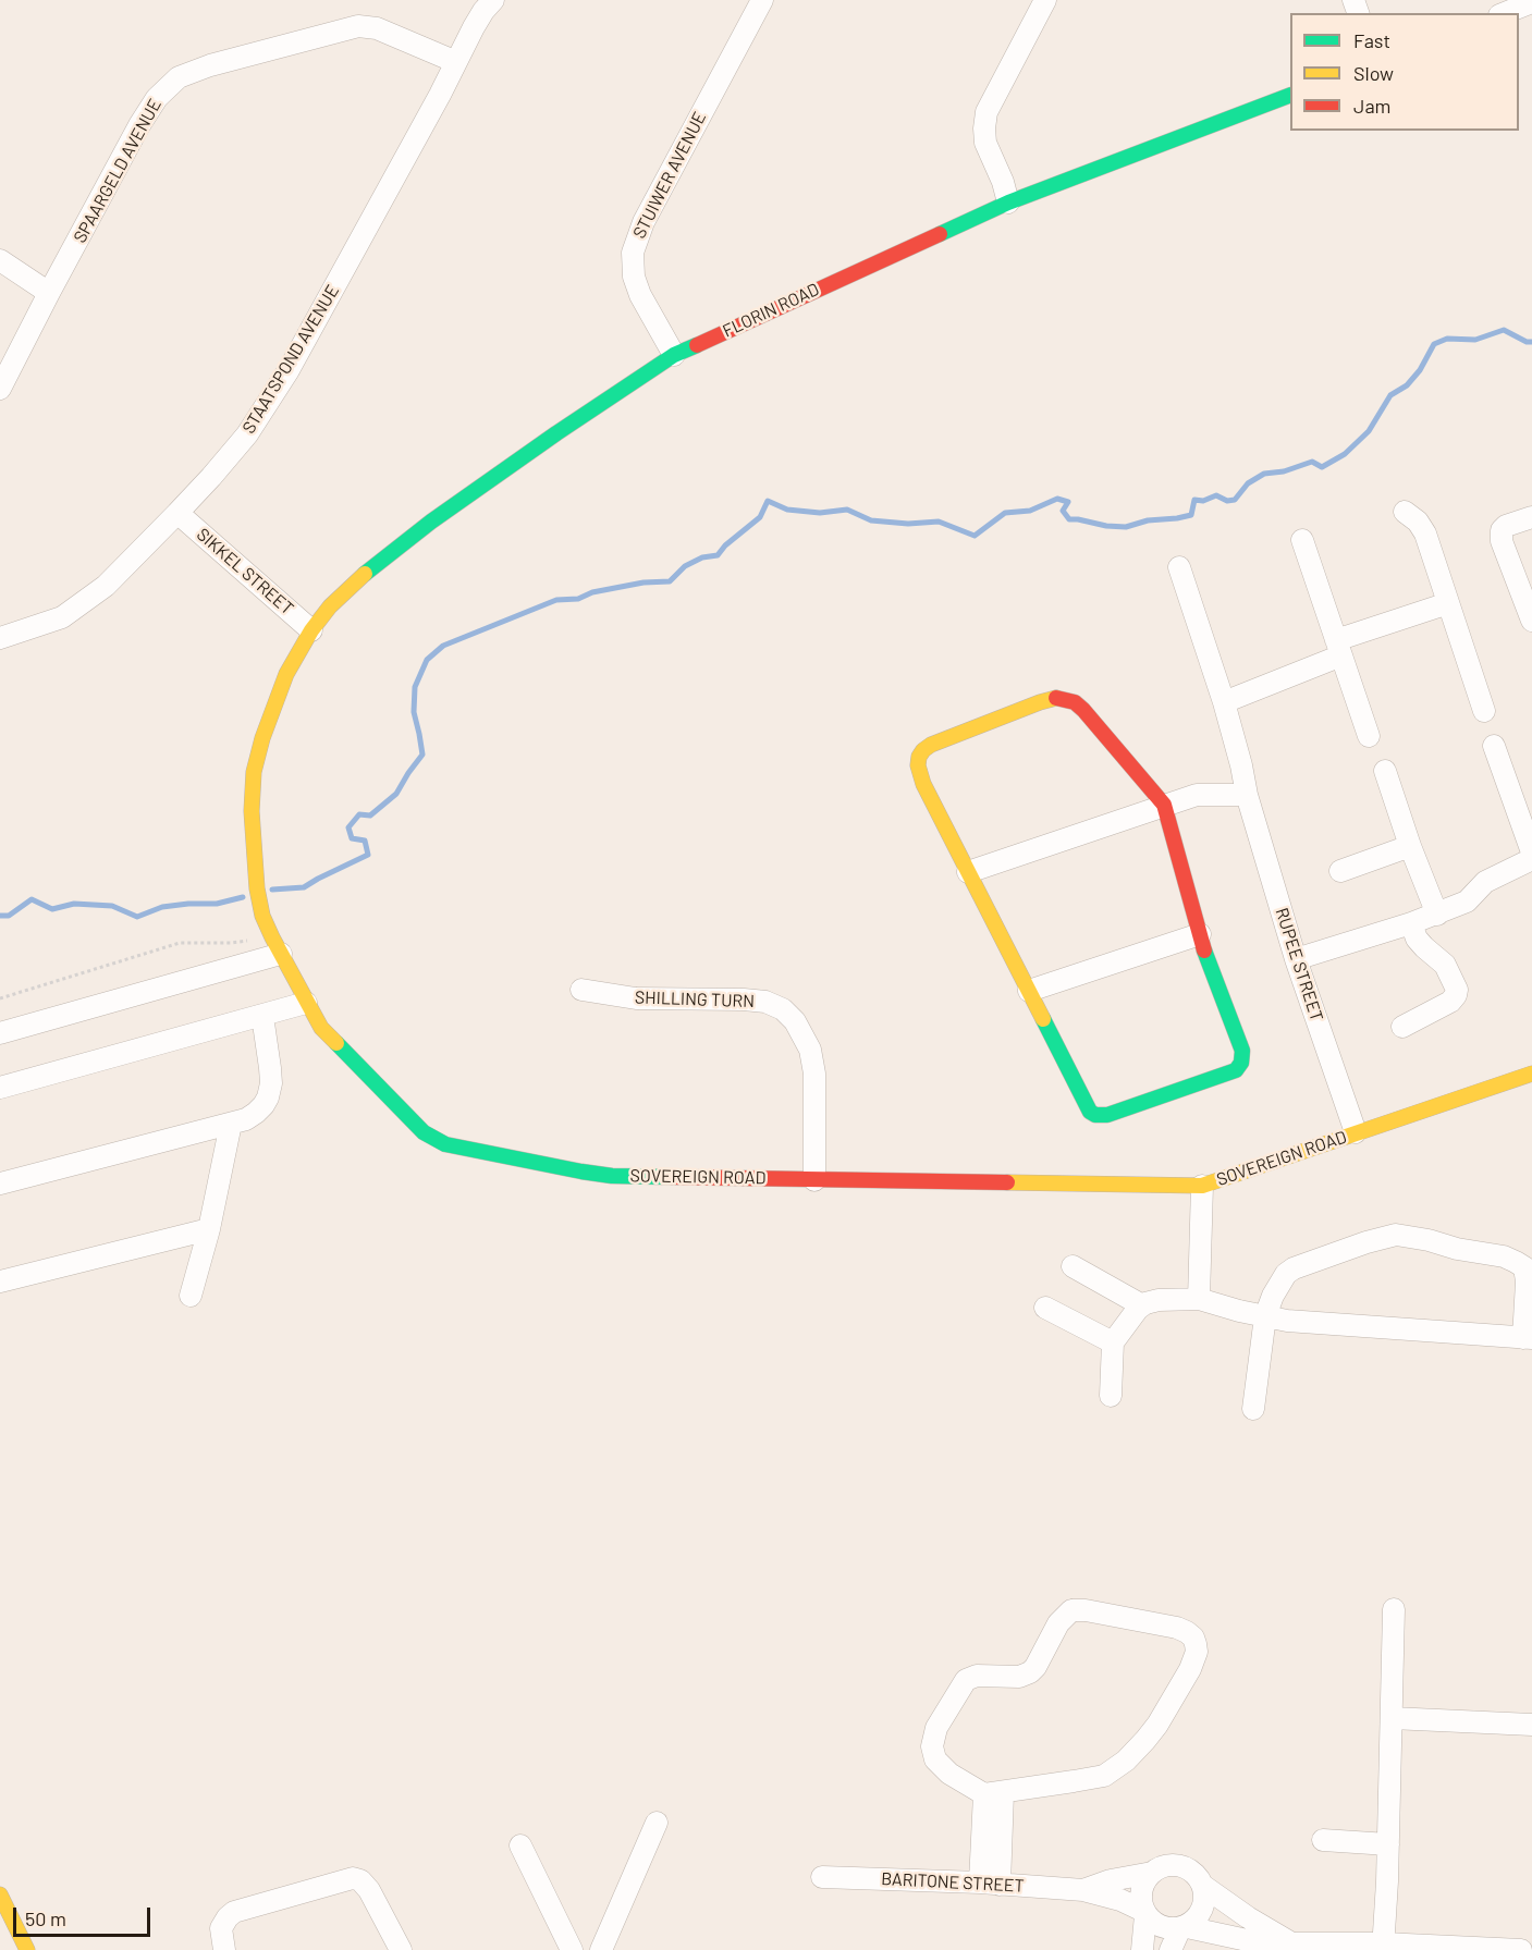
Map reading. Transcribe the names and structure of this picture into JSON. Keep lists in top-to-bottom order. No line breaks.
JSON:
{"streets":{"street":["SPAARGELD AVENUE","STUIWER AVENUE","FLORIN ROAD","STAATSPOND AVENUE","SIKKEL STREET","RUPEE STREET","SHILLING TURN","SOVEREIGN ROAD","BARITONE STREET"]},"crossings":[["SPAARGELD AVENUE","STAATSPOND AVENUE"],["STUIWER AVENUE","FLORIN ROAD"],["FLORIN ROAD","SIKKEL STREET"],["FLORIN ROAD","SOVEREIGN ROAD"],["STAATSPOND AVENUE","SIKKEL STREET"],["SIKKEL STREET","SOVEREIGN ROAD"],["RUPEE STREET","SOVEREIGN ROAD"],["SHILLING TURN","SOVEREIGN ROAD"]],"legend":["Fast","Slow","Jam"],"scale_bar":"50 m"}
